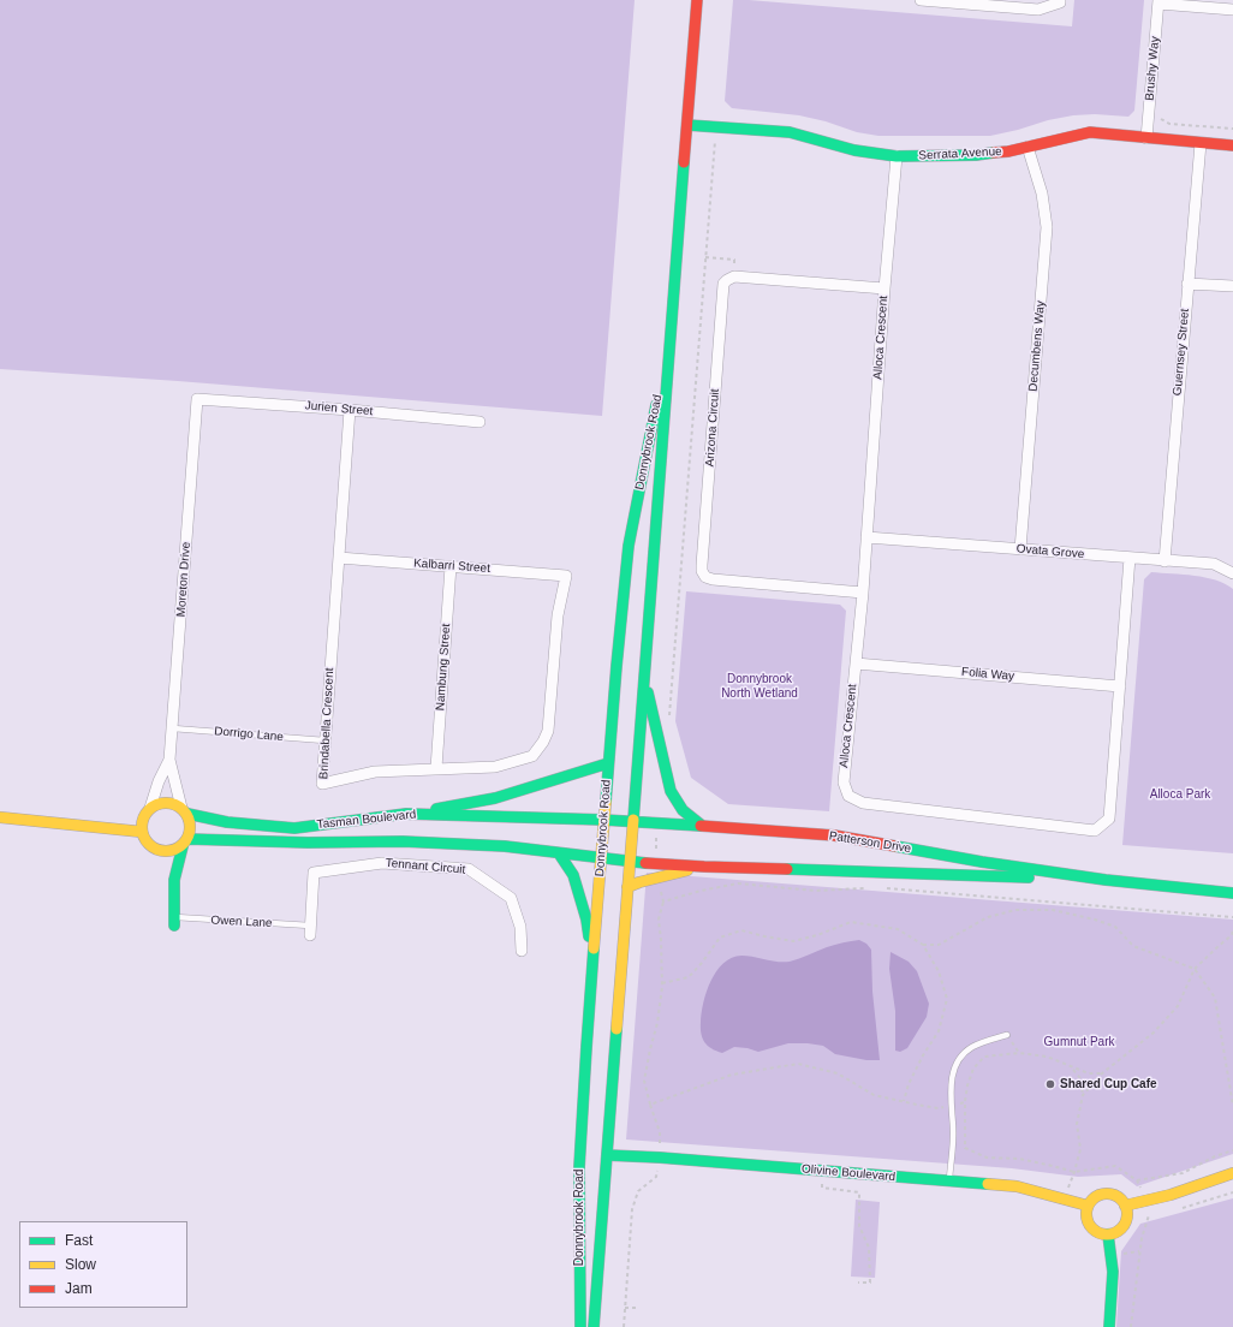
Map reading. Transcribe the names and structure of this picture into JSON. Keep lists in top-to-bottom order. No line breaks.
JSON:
{"streets":{"street":["Brushy Way","Serrata Avenue","Alloca Crescent","Decumbens Way","Guernsey Street","Jurien Street","Arizona Circuit","Donnybrook Road","Ovata Grove","Kalbarri Street","Moreton Drive","Nambung Street","Folia Way","Brindabella Crescent","Tasman Boulevard","Patterson Drive","Tennant Circuit","Olivine Boulevard"],"lane":["Dorrigo Lane","Owen Lane"]},"crossings":[["Brushy Way","Serrata Avenue"],["Serrata Avenue","Alloca Crescent"],["Serrata Avenue","Decumbens Way"],["Serrata Avenue","Guernsey Street"],["Serrata Avenue","Donnybrook Road"],["Alloca Crescent","Arizona Circuit"],["Alloca Crescent","Ovata Grove"],["Alloca Crescent","Folia Way"],["Decumbens Way","Ovata Grove"],["Guernsey Street","Ovata Grove"],["Jurien Street","Moreton Drive"],["Jurien Street","Brindabella Crescent"],["Donnybrook Road","Tasman Boulevard"],["Donnybrook Road","Patterson Drive"],["Donnybrook Road","Olivine Boulevard"],["Kalbarri Street","Nambung Street"],["Kalbarri Street","Brindabella Crescent"],["Moreton Drive","Dorrigo Lane"],["Moreton Drive","Tasman Boulevard"],["Nambung Street","Brindabella Crescent"],["Brindabella Crescent","Dorrigo Lane"],["Tasman Boulevard","Patterson Drive"],["Tennant Circuit","Owen Lane"]],"parks":["Donnybrook North Wetland","Alloca Park","Gumnut Park"],"places":["Shared Cup Cafe"],"legend":["Fast","Slow","Jam"]}
